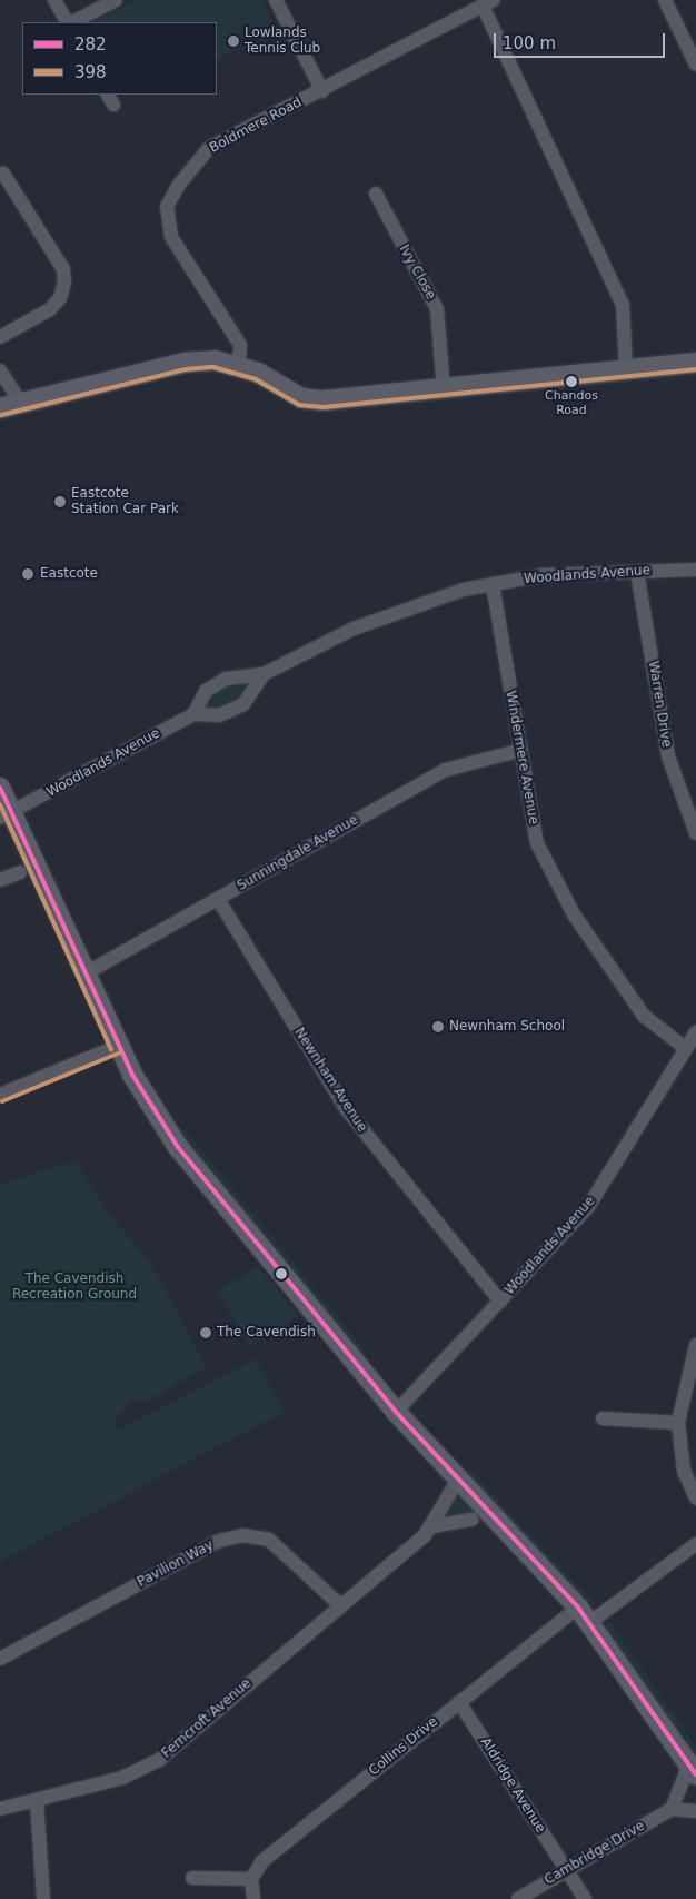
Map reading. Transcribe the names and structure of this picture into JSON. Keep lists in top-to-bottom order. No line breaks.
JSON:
{"streets":{"street":["Boldmere Road","Ivy Close","Woodlands Avenue","Warren Drive","Windermere Avenue","Sunningdale Avenue","Newnham Avenue","Pavilion Way","Ferncroft Avenue","Collins Drive","Aldridge Avenue","Cambridge Drive"]},"crossings":[["Woodlands Avenue","Warren Drive"],["Woodlands Avenue","Windermere Avenue"],["Woodlands Avenue","Newnham Avenue"],["Windermere Avenue","Sunningdale Avenue"],["Sunningdale Avenue","Newnham Avenue"],["Pavilion Way","Ferncroft Avenue"],["Collins Drive","Aldridge Avenue"],["Aldridge Avenue","Cambridge Drive"]],"parks":["The Cavendish Recreation Ground"],"places":["Lowlands Tennis Club","Chandos Road","Eastcote Station Car Park","Eastcote","Newnham School","The Cavendish"],"lines":["transit line 398","transit line 282"],"legend":["282","398"],"scale_bar":"100 m"}
